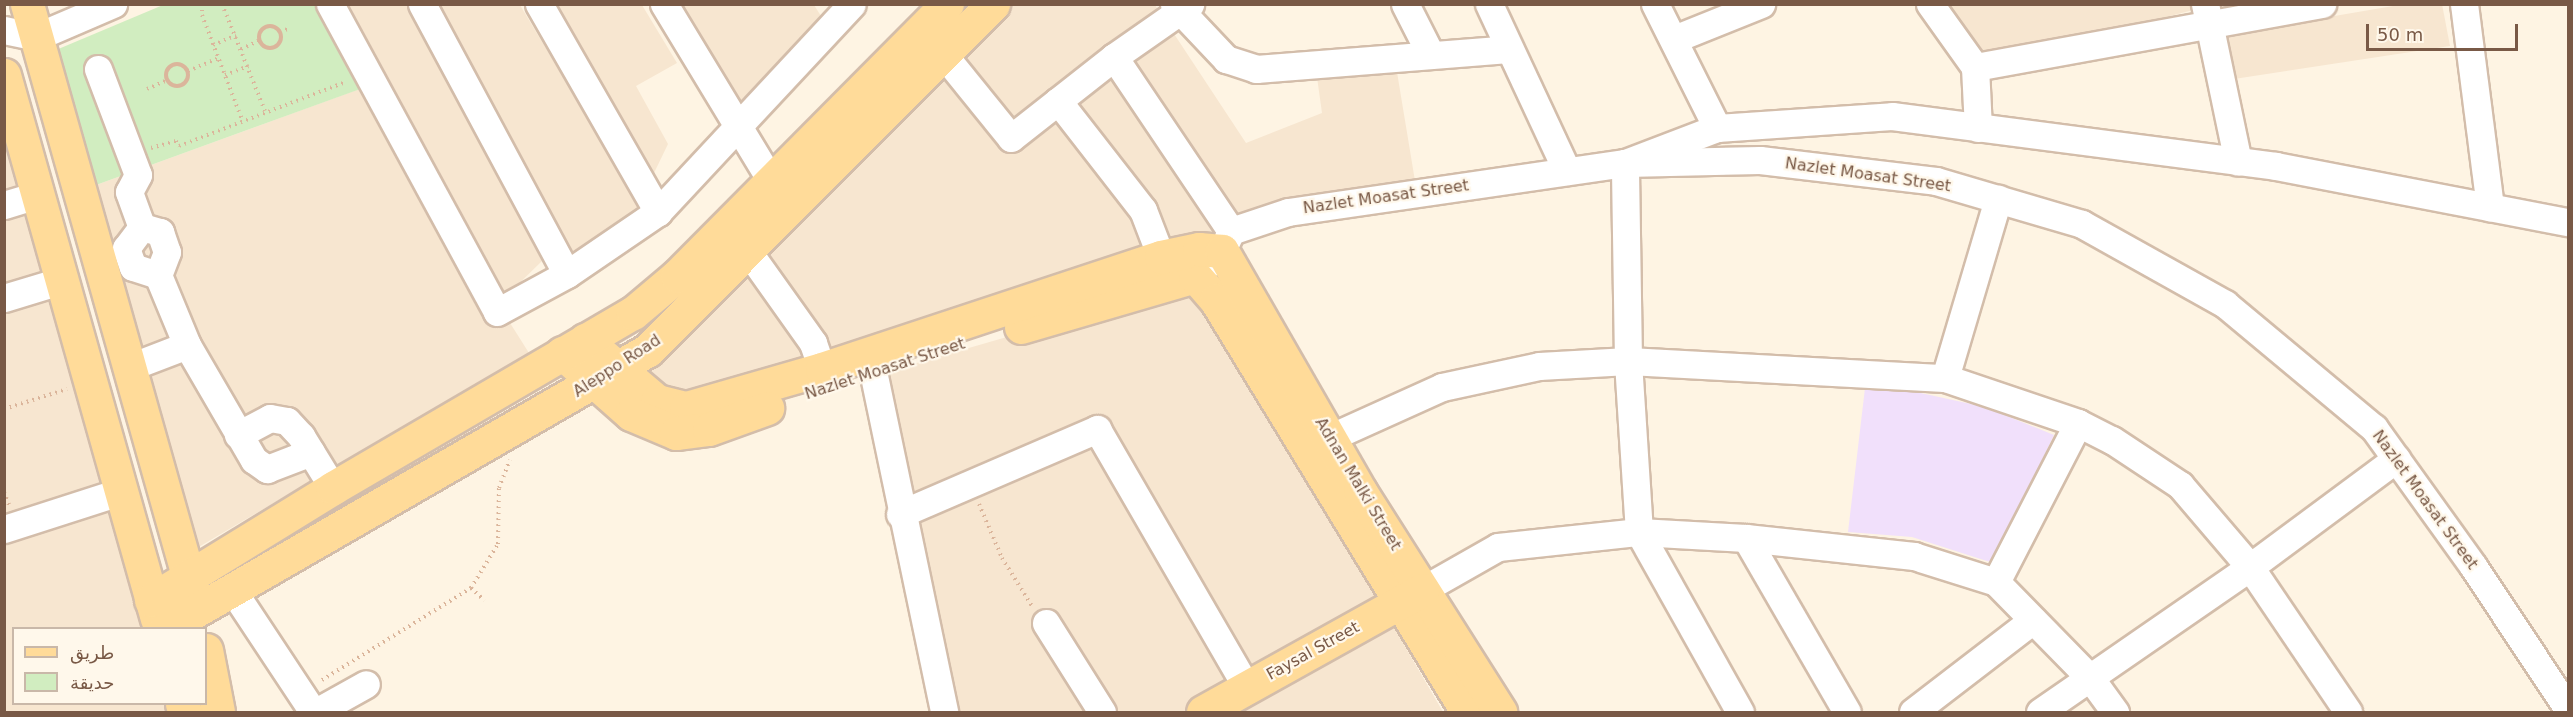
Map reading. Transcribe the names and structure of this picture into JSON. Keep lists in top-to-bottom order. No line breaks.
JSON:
{"streets":{"main road":["Nazlet Moasat Street","Aleppo Road","Adnan Malki Street","Faysal Street"]},"crossings":[["Nazlet Moasat Street","Aleppo Road"],["Nazlet Moasat Street","Adnan Malki Street"],["Adnan Malki Street","Faysal Street"]],"legend":["طريق","حديقة"],"scale_bar":"50 m"}
